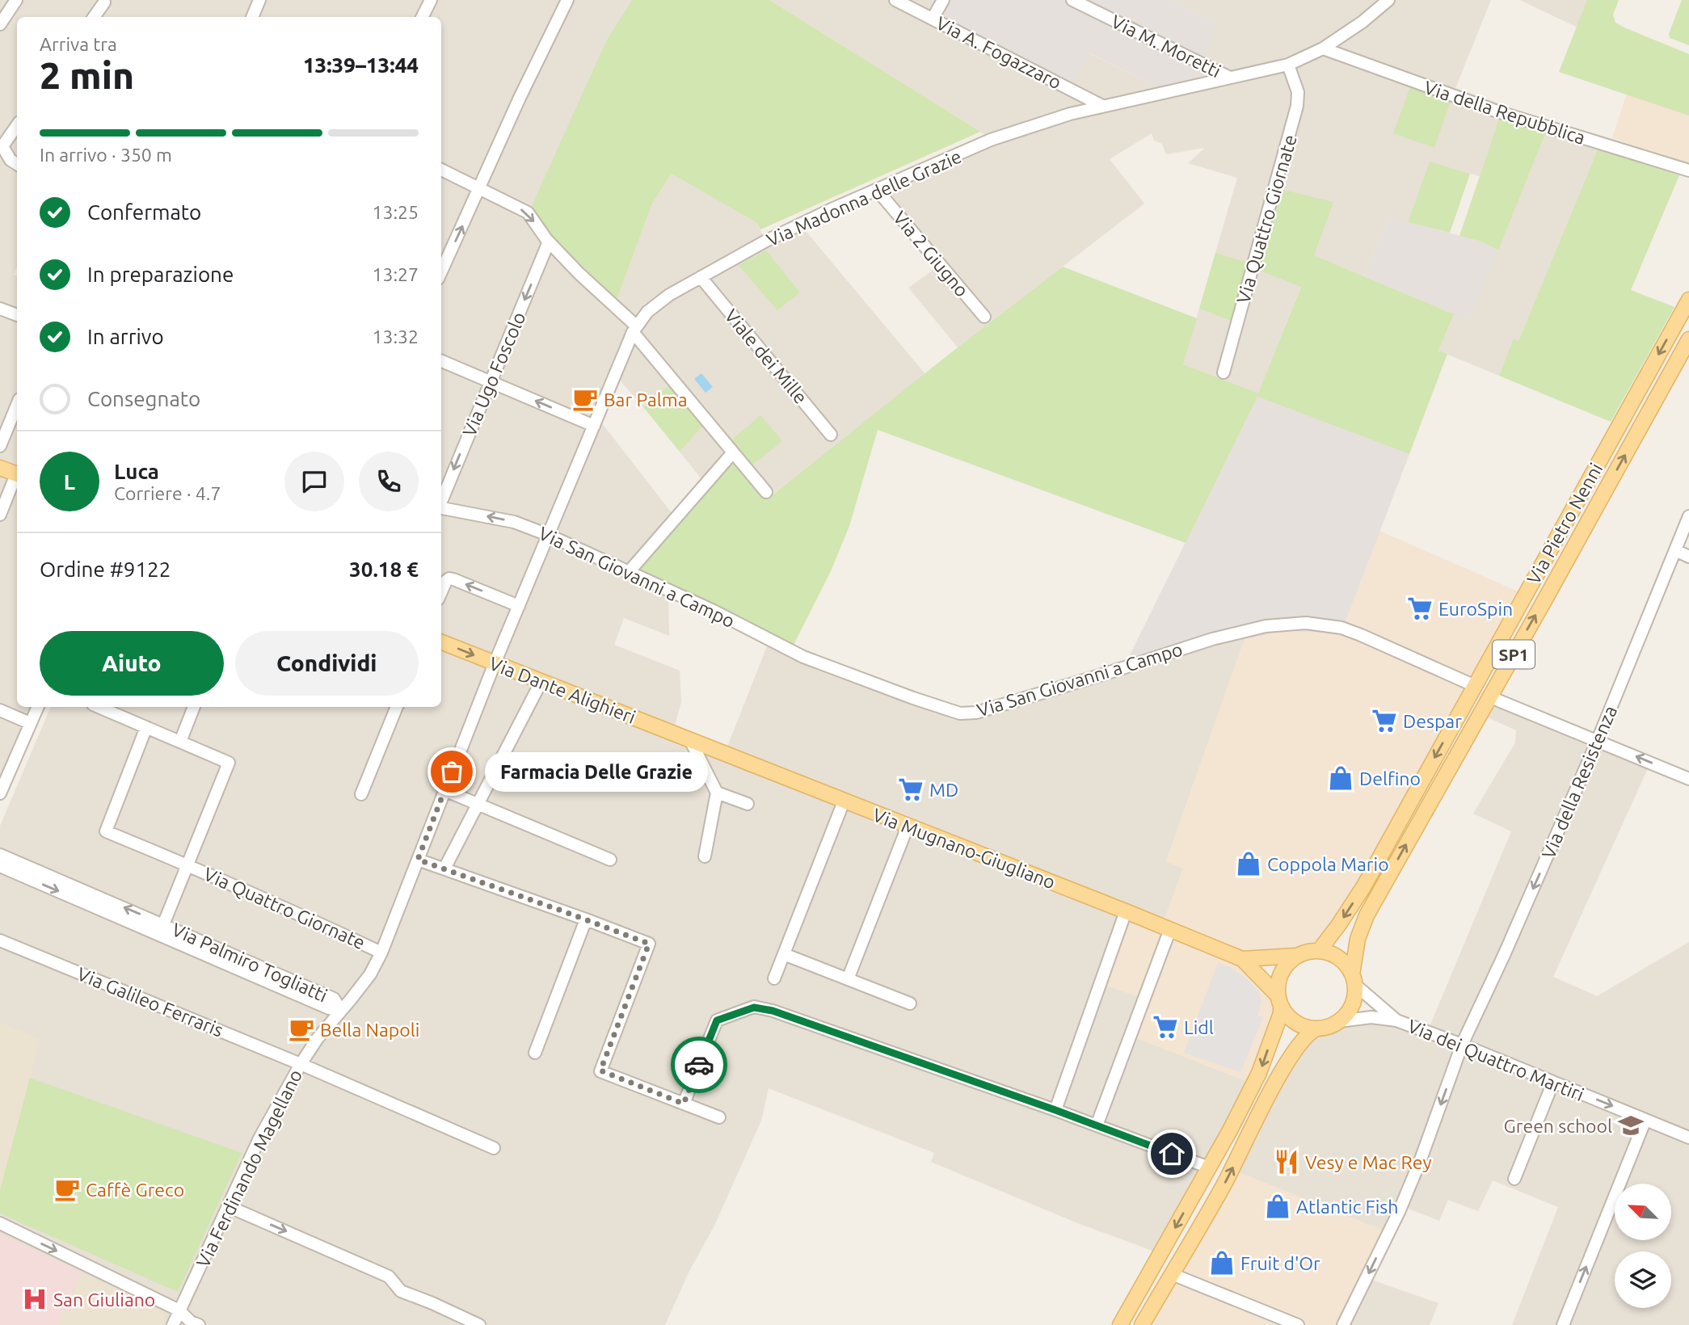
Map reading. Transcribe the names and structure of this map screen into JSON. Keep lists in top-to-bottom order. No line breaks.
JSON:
{"streets":{"main road":["Via Pietro Nenni","SP1","Via Dante Alighieri","Via Mugnano-Giugliano"],"street":["Via M. Moretti","Via A. Fogazzaro","Via della Repubblica","Via Madonna delle Grazie","Via Quattro Giornate","Via 2 Giugno","Viale dei Mille","Via Ugo Foscolo","Via San Giovanni a Campo","Via della Resistenza","Via Palmiro Togliatti","Via Galileo Ferraris","Via dei Quattro Martiri","Via Ferdinando Magellano"]},"crossings":[["Via M. Moretti","Via Madonna delle Grazie"],["Via A. Fogazzaro","Via Madonna delle Grazie"],["Via della Repubblica","Via Madonna delle Grazie"],["Via Madonna delle Grazie","Via Quattro Giornate"],["Via Madonna delle Grazie","Via 2 Giugno"],["Via Madonna delle Grazie","Viale dei Mille"],["Via Madonna delle Grazie","Via San Giovanni a Campo"],["Via Madonna delle Grazie","Via Dante Alighieri"],["Via Madonna delle Grazie","Via Ferdinando Magellano"],["Via Quattro Giornate","Via Palmiro Togliatti"],["Via Quattro Giornate","Via Ferdinando Magellano"],["Via Pietro Nenni","Via San Giovanni a Campo"],["Via Pietro Nenni","Via Mugnano-Giugliano"],["Via Pietro Nenni","Via dei Quattro Martiri"],["Via Dante Alighieri","Via Mugnano-Giugliano"],["Via Dante Alighieri","Via Ferdinando Magellano"],["Via della Resistenza","Via dei Quattro Martiri"],["Via Mugnano-Giugliano","Via dei Quattro Martiri"],["Via Palmiro Togliatti","Via Ferdinando Magellano"],["Via Galileo Ferraris","Via Ferdinando Magellano"]],"one_way":["Via Ugo Foscolo","Via della Resistenza"],"places":{"cafe":["Bar Palma","Bella Napoli","Caffè Greco"],"supermarket":["EuroSpin","Despar","MD","Lidl"],"other":["Farmacia Delle Grazie"],"shop":["Delfino","Coppola Mario","Atlantic Fish","Fruit d'Or"],"school or university":["Green school"],"restaurant":["Vesy e Mac Rey"],"hospital":["San Giuliano"]},"north":"top left","page":{"heading":["2 min","Arriva tra","13:39–13:44"],"panel":["Luca","Corriere · 4.7","Ordine #9122","30.18 €"],"bar":"In arrivo · 350 m","list":[["Confermato","13:25"],["In preparazione","13:27"],["In arrivo","13:32"],"Consegnato"],"round":"L","buttons":["Aiuto","Condividi"],"bubble":"Farmacia Delle Grazie"}}
